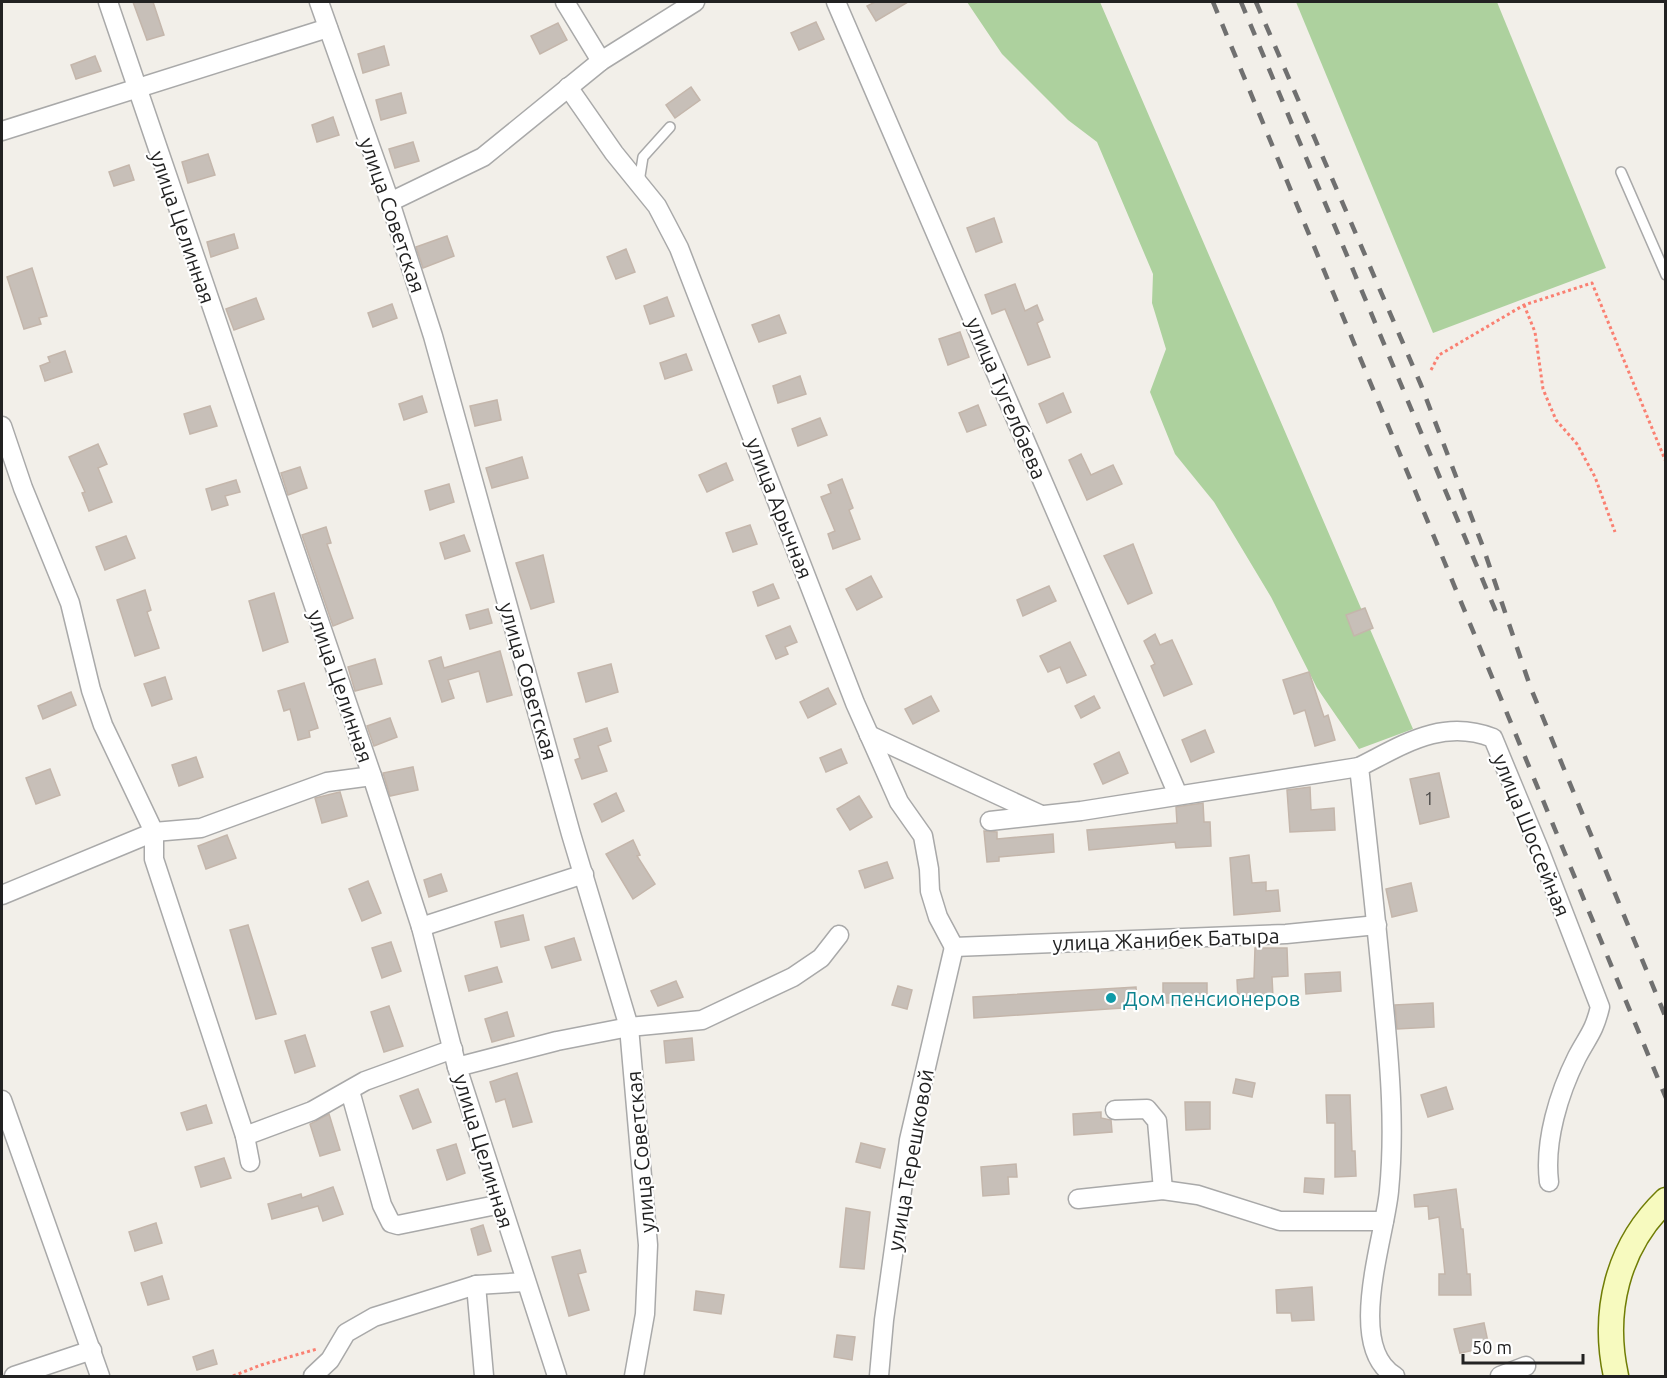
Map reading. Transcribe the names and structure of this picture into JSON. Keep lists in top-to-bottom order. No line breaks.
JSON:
{"streets":{"street":["улица Советская","улица Целинная","улица Тугелбаева","улица Арычная","улица Шоссейная","улица Жанибек Батыра","улица Терешковой"]},"crossings":[["улица Арычная","улица Жанибек Батыра"],["улица Арычная","улица Терешковой"],["улица Жанибек Батыра","улица Терешковой"]],"places":["Дом пенсионеров"],"house_numbers":["1"],"scale_bar":"50 m"}
